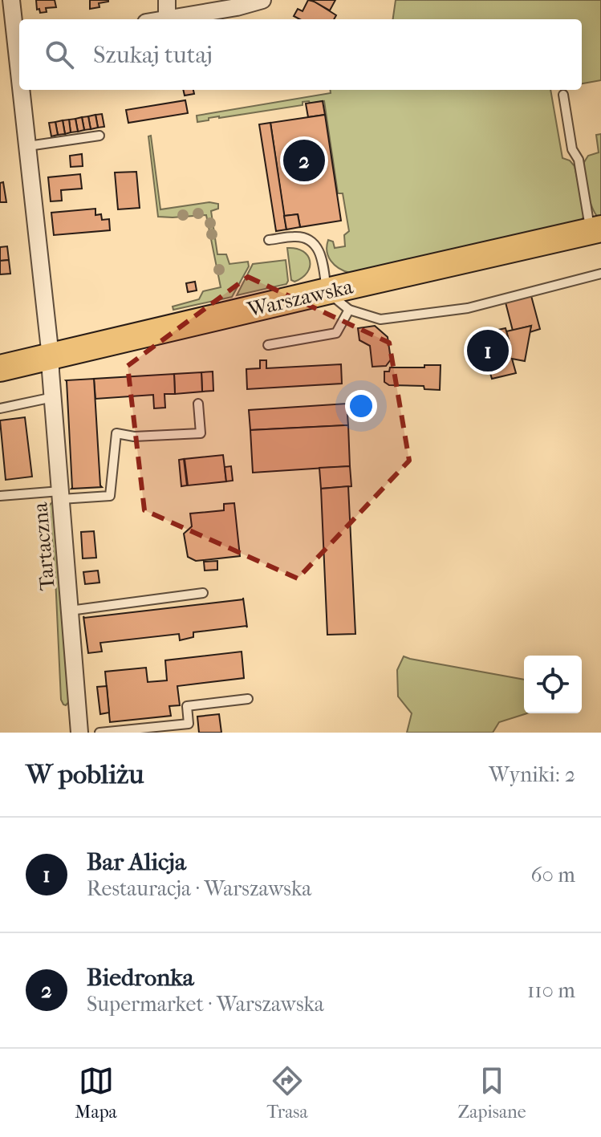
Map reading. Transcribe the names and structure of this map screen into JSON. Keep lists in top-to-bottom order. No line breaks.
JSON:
{"streets":{"main road":["Warszawska"],"street":["Tartaczna"]},"crossings":[["Warszawska","Tartaczna"]],"page":{"search":"Szukaj tutaj","pins":["2","1"],"heading":["W pobliżu","Wyniki: 2"],"list":[{"mark":"1","name":"Bar Alicja","note":"Restauracja · Warszawska","value":"60 m"},{"mark":"2","name":"Biedronka","note":"Supermarket · Warszawska","value":"110 m"}],"nav":["Mapa","Trasa","Zapisane"]}}
